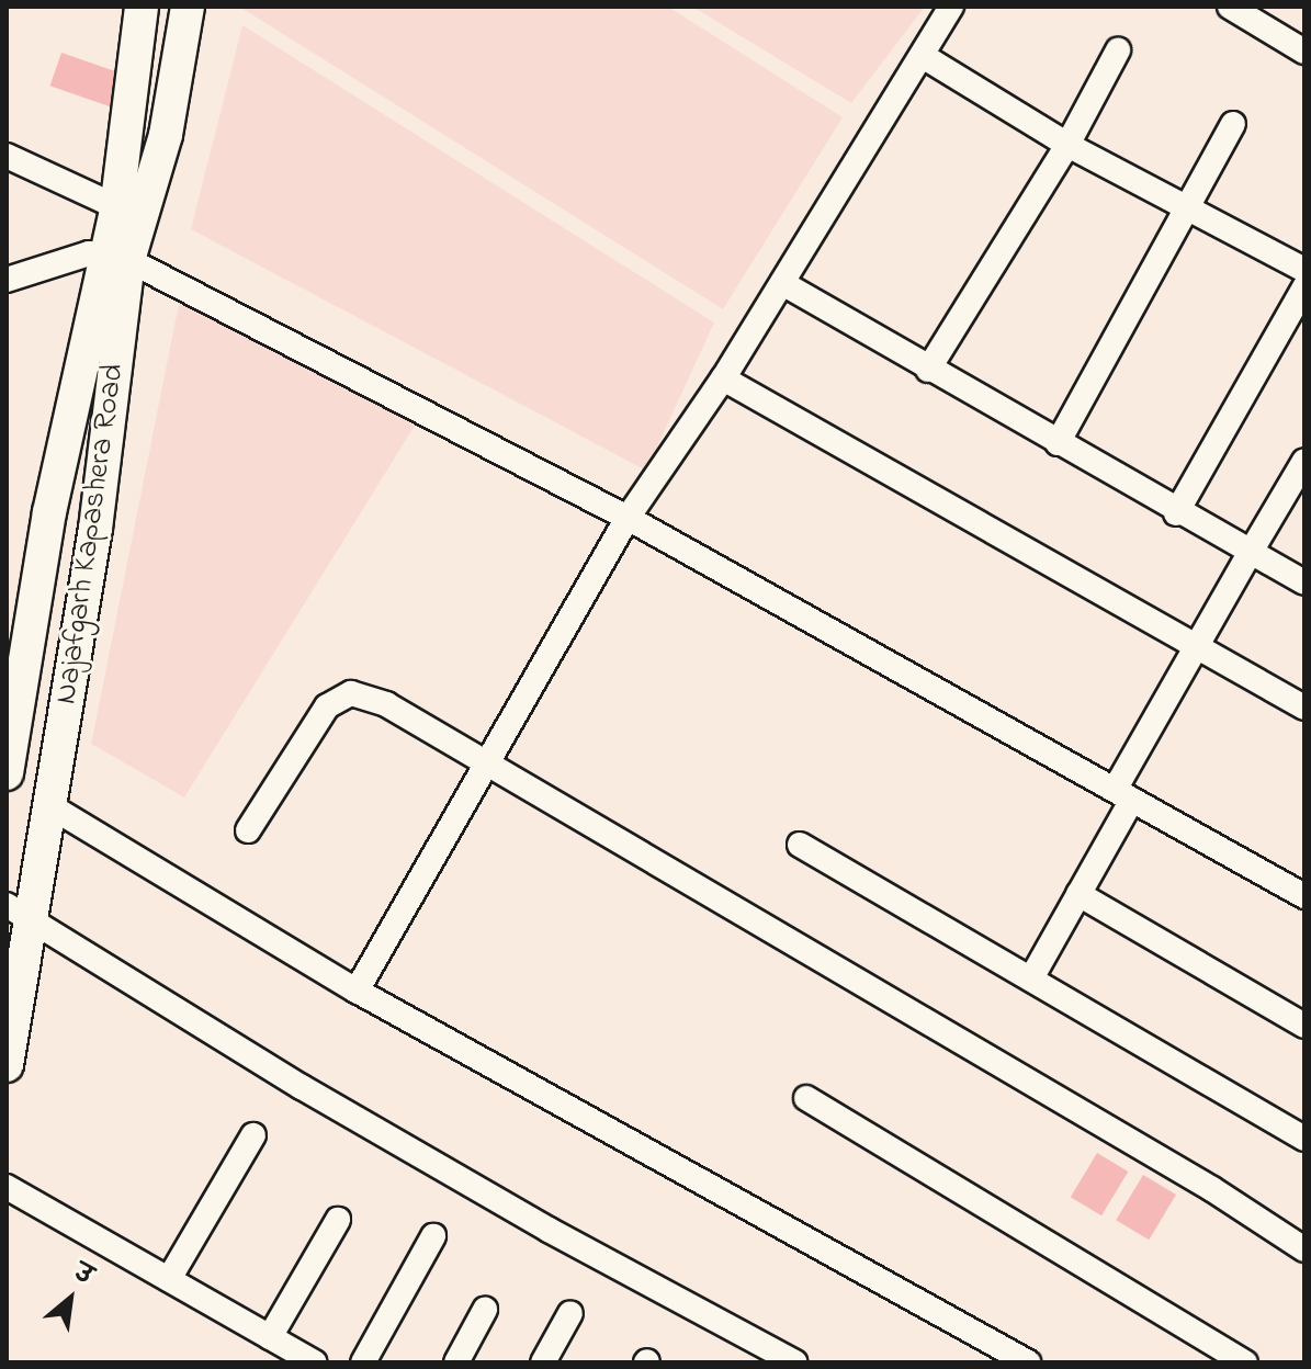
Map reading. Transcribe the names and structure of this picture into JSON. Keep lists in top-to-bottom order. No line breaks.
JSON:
{"streets":{"main road":["Najafgarh Kapashera Road"]},"north":"top right"}
